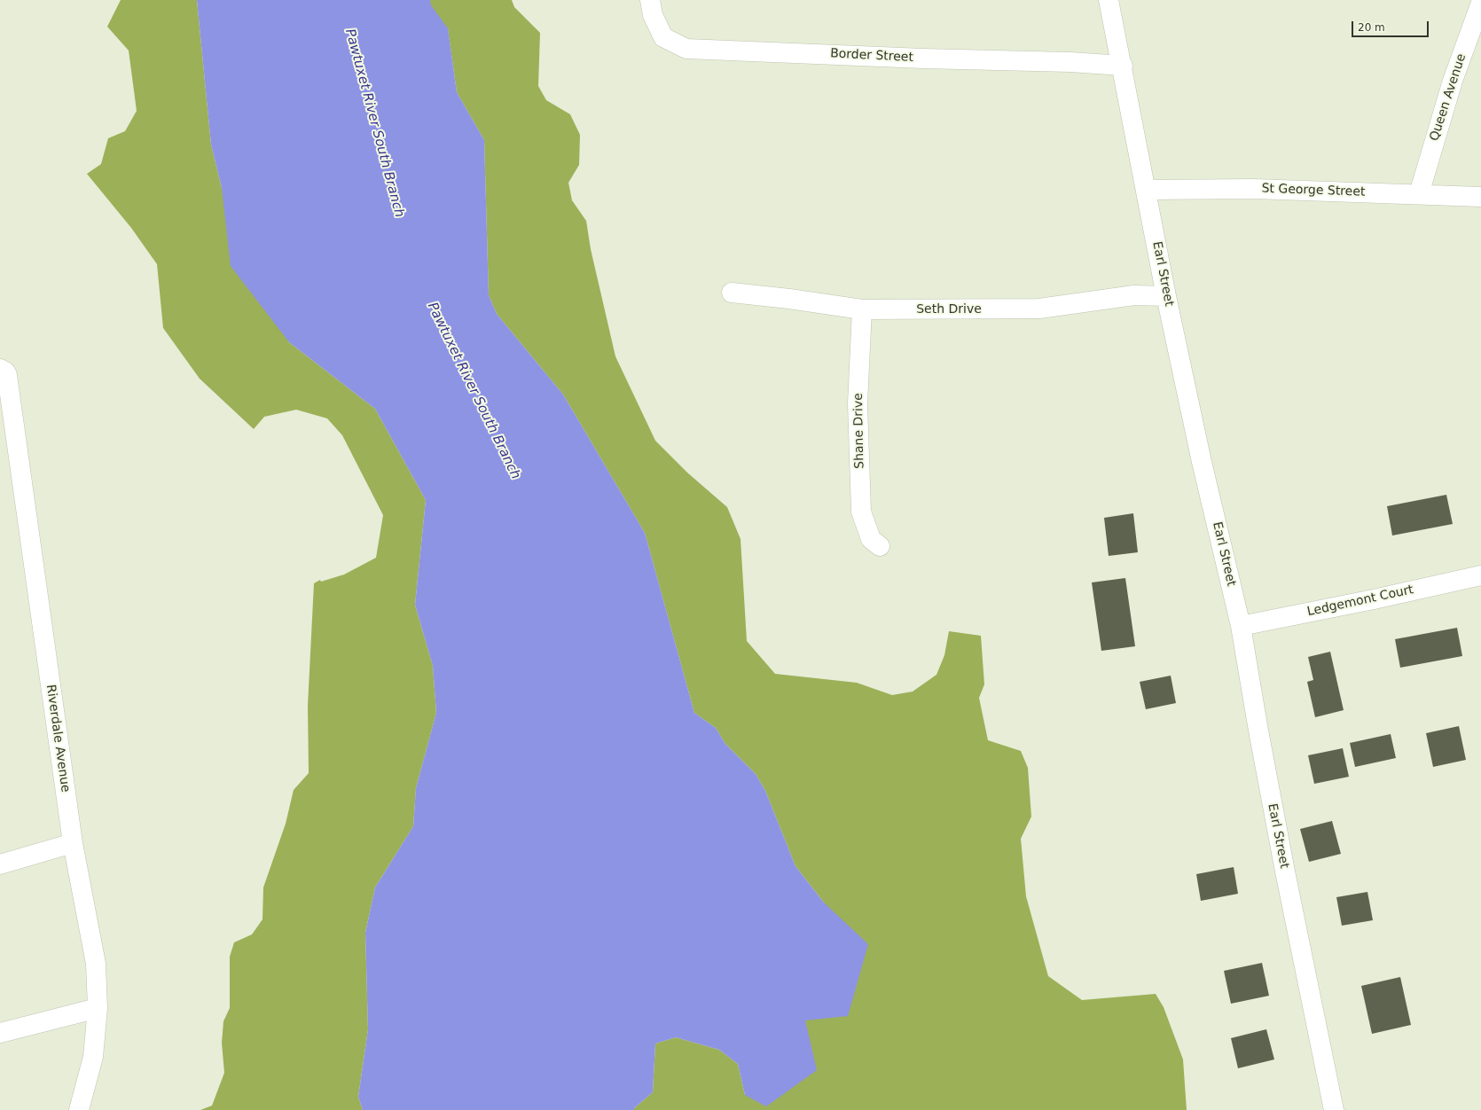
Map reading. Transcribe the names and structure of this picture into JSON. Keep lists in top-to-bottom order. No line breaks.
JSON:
{"streets":{"street":["Border Street","Queen Avenue","St George Street","Earl Street","Seth Drive","Shane Drive","Ledgemont Court","Riverdale Avenue"]},"crossings":[["Border Street","Earl Street"],["Queen Avenue","St George Street"],["St George Street","Earl Street"],["Earl Street","Seth Drive"],["Earl Street","Ledgemont Court"],["Seth Drive","Shane Drive"]],"water":["Pawtuxet River South Branch"],"scale_bar":"20 m"}
